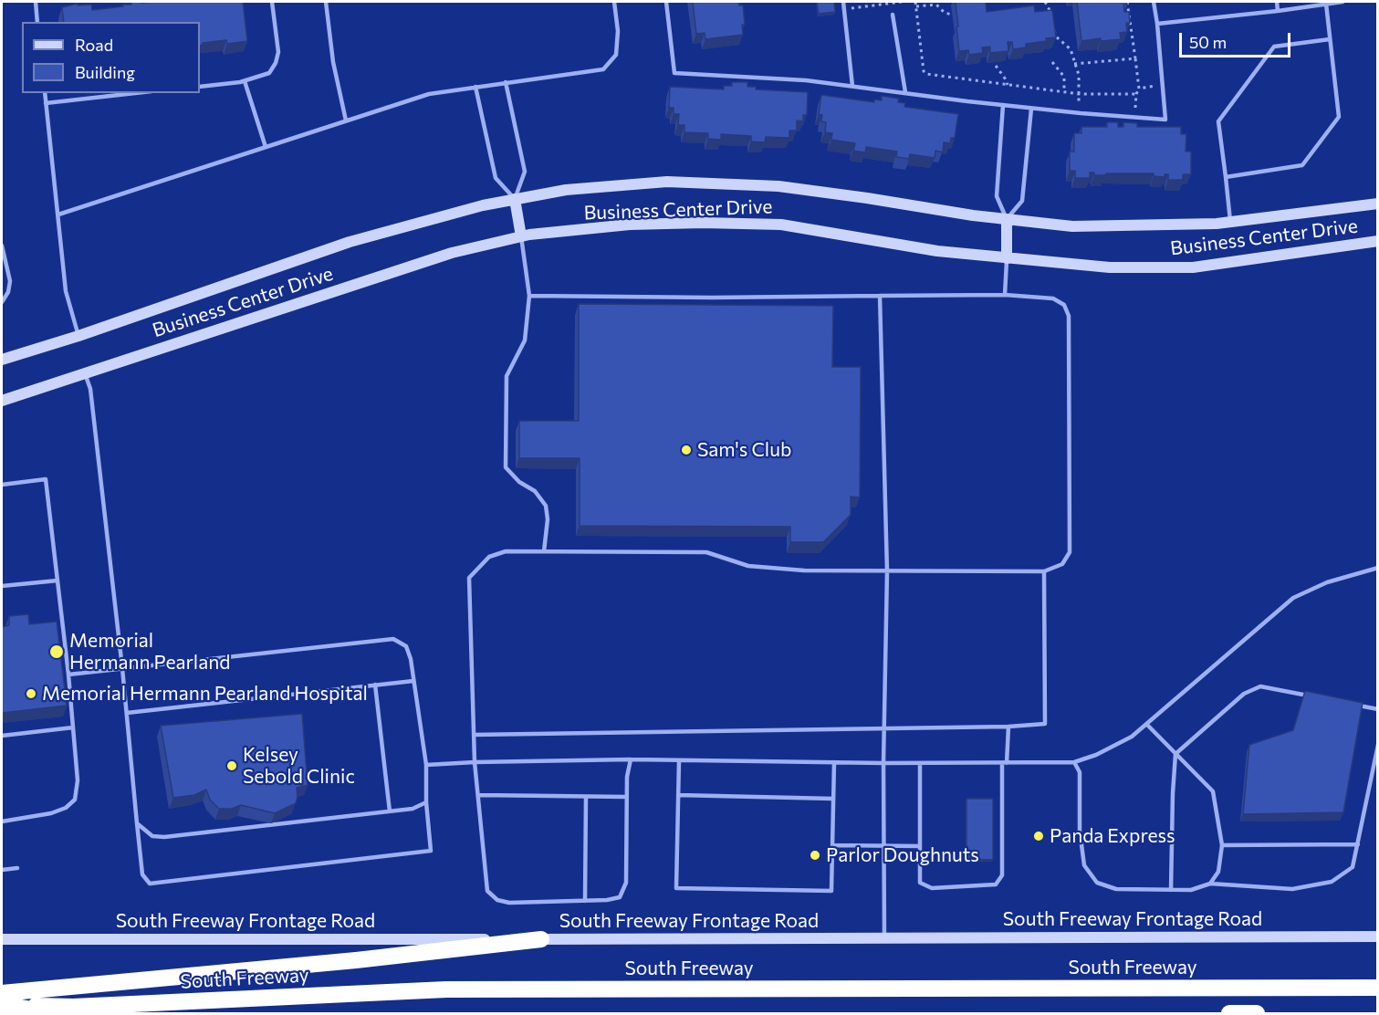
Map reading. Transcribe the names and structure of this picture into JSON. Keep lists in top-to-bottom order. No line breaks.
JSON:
{"streets":{"highway":["South Freeway"],"street":["Business Center Drive","South Freeway Frontage Road"]},"places":["Sam's Club","Memorial Hermann Pearland","Memorial Hermann Pearland Hospital","Kelsey Sebold Clinic","Panda Express","Parlor Doughnuts"],"legend":["Road","Building"],"scale_bar":"50 m"}
